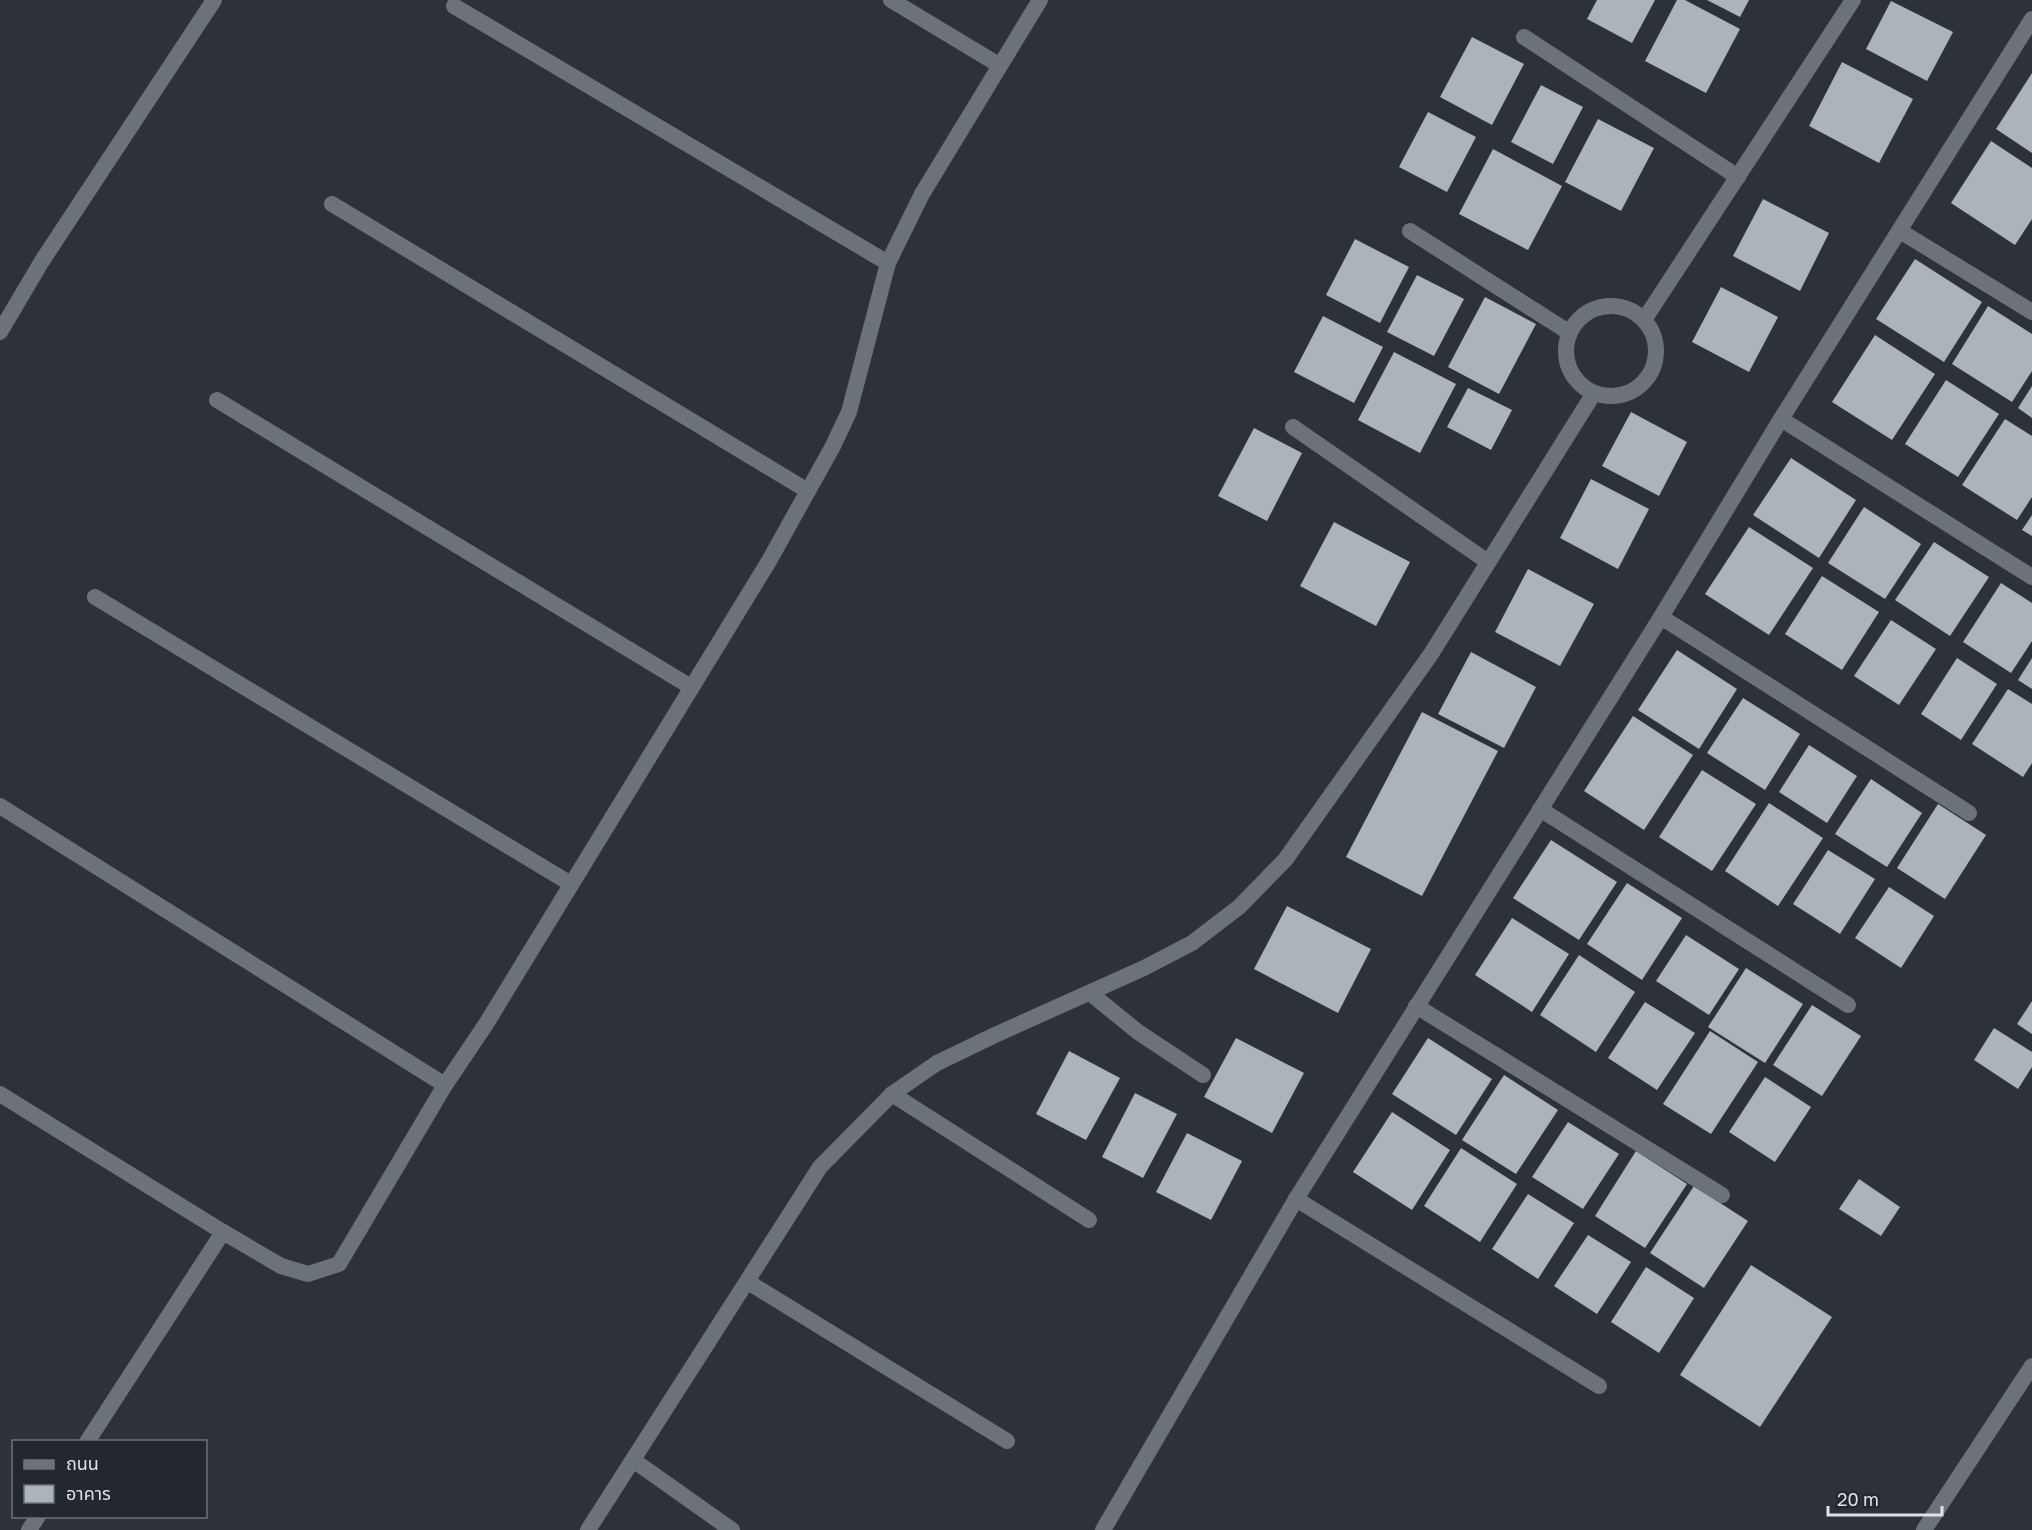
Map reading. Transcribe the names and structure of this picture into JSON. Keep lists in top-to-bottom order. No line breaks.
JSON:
{"legend":["ถนน","อาคาร"],"scale_bar":"20 m"}
